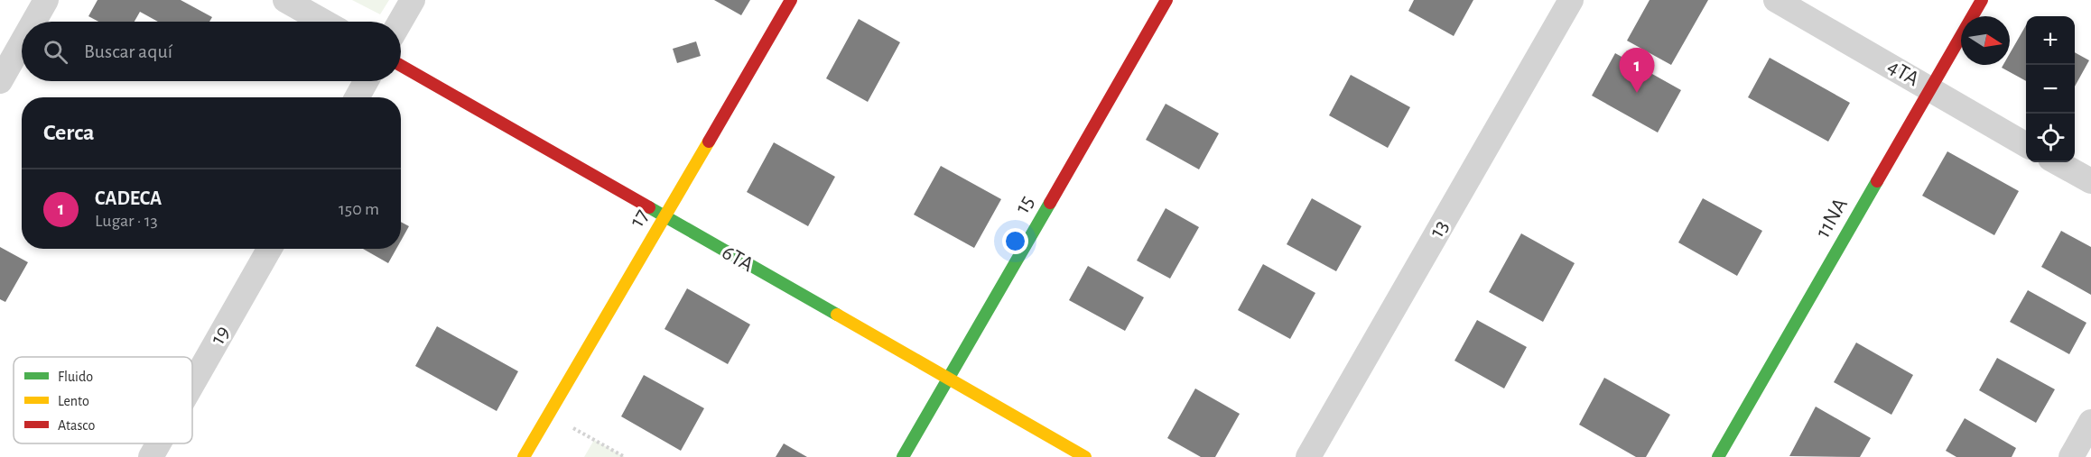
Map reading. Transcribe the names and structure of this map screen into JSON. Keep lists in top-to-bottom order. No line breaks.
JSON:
{"streets":{"street":["4TA","15","17","11NA","13","6TA","19"]},"crossings":[["4TA","11NA"],["15","6TA"],["17","6TA"]],"legend":["Fluido","Lento","Atasco"],"north":"right","page":{"map_buttons":["+","−"],"search":"Buscar aquí","pins":"1","heading":"Cerca","list":[{"mark":"1","name":"CADECA","note":"Lugar · 13","value":"150 m"}]}}
